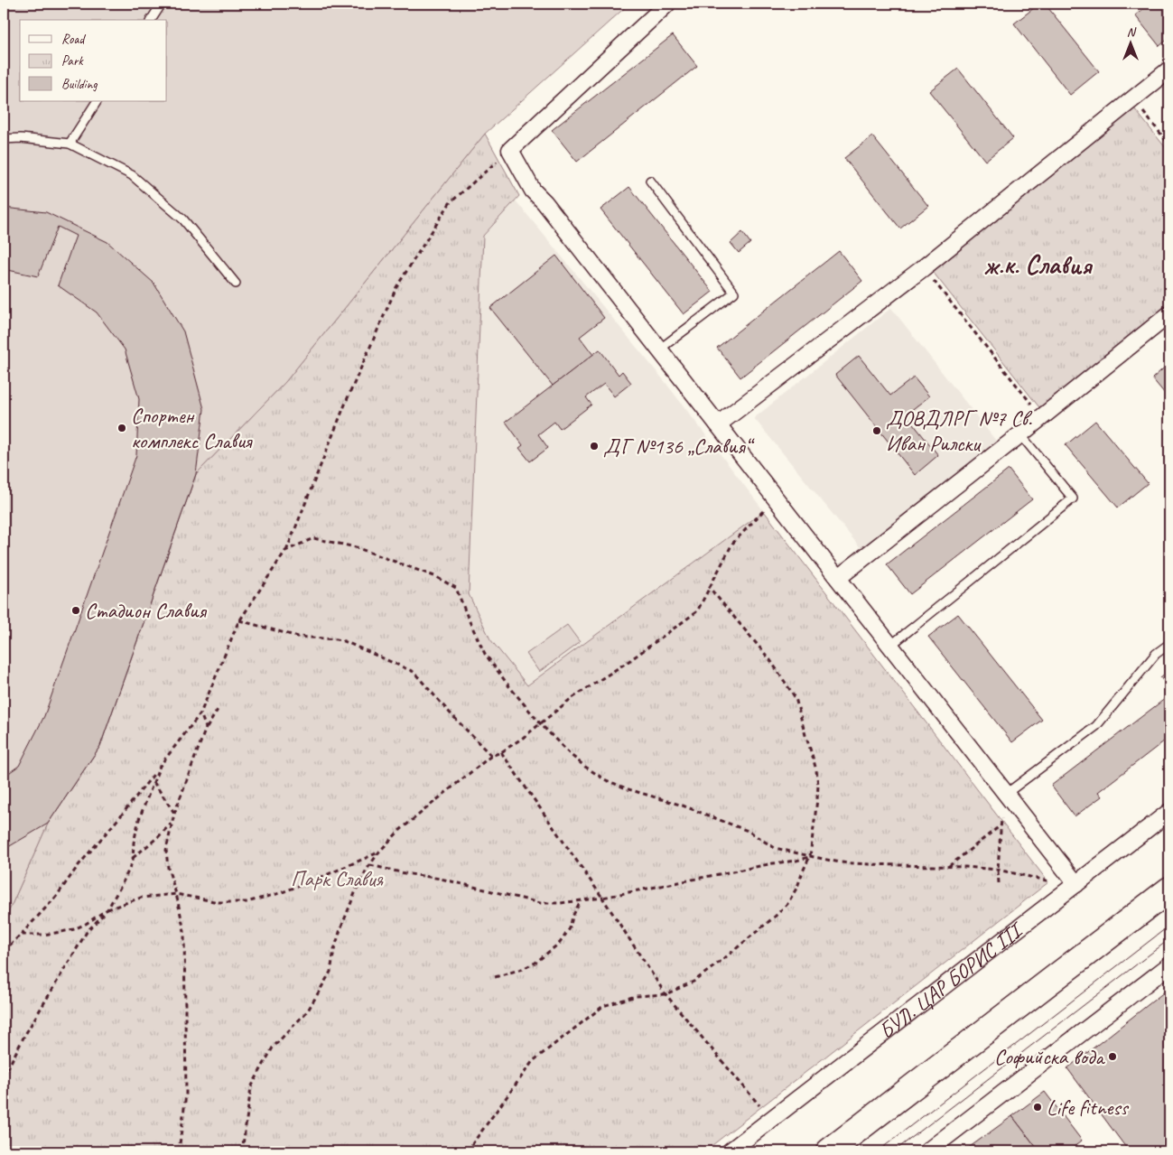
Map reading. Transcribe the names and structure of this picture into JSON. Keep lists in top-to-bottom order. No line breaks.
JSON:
{"streets":{"street":["БУЛ. ЦАР БОРИС III"]},"districts":["ж.к. Славия"],"parks":["Парк Славия"],"places":["Спортен комплекс Славия","ДОВДЛРГ №7 Св. Иван Рилски","ДГ №136 „Славия“","Стадион Славия","Софийска вода","Life fitness"],"legend":["Road","Park","Building"],"north":"top"}
